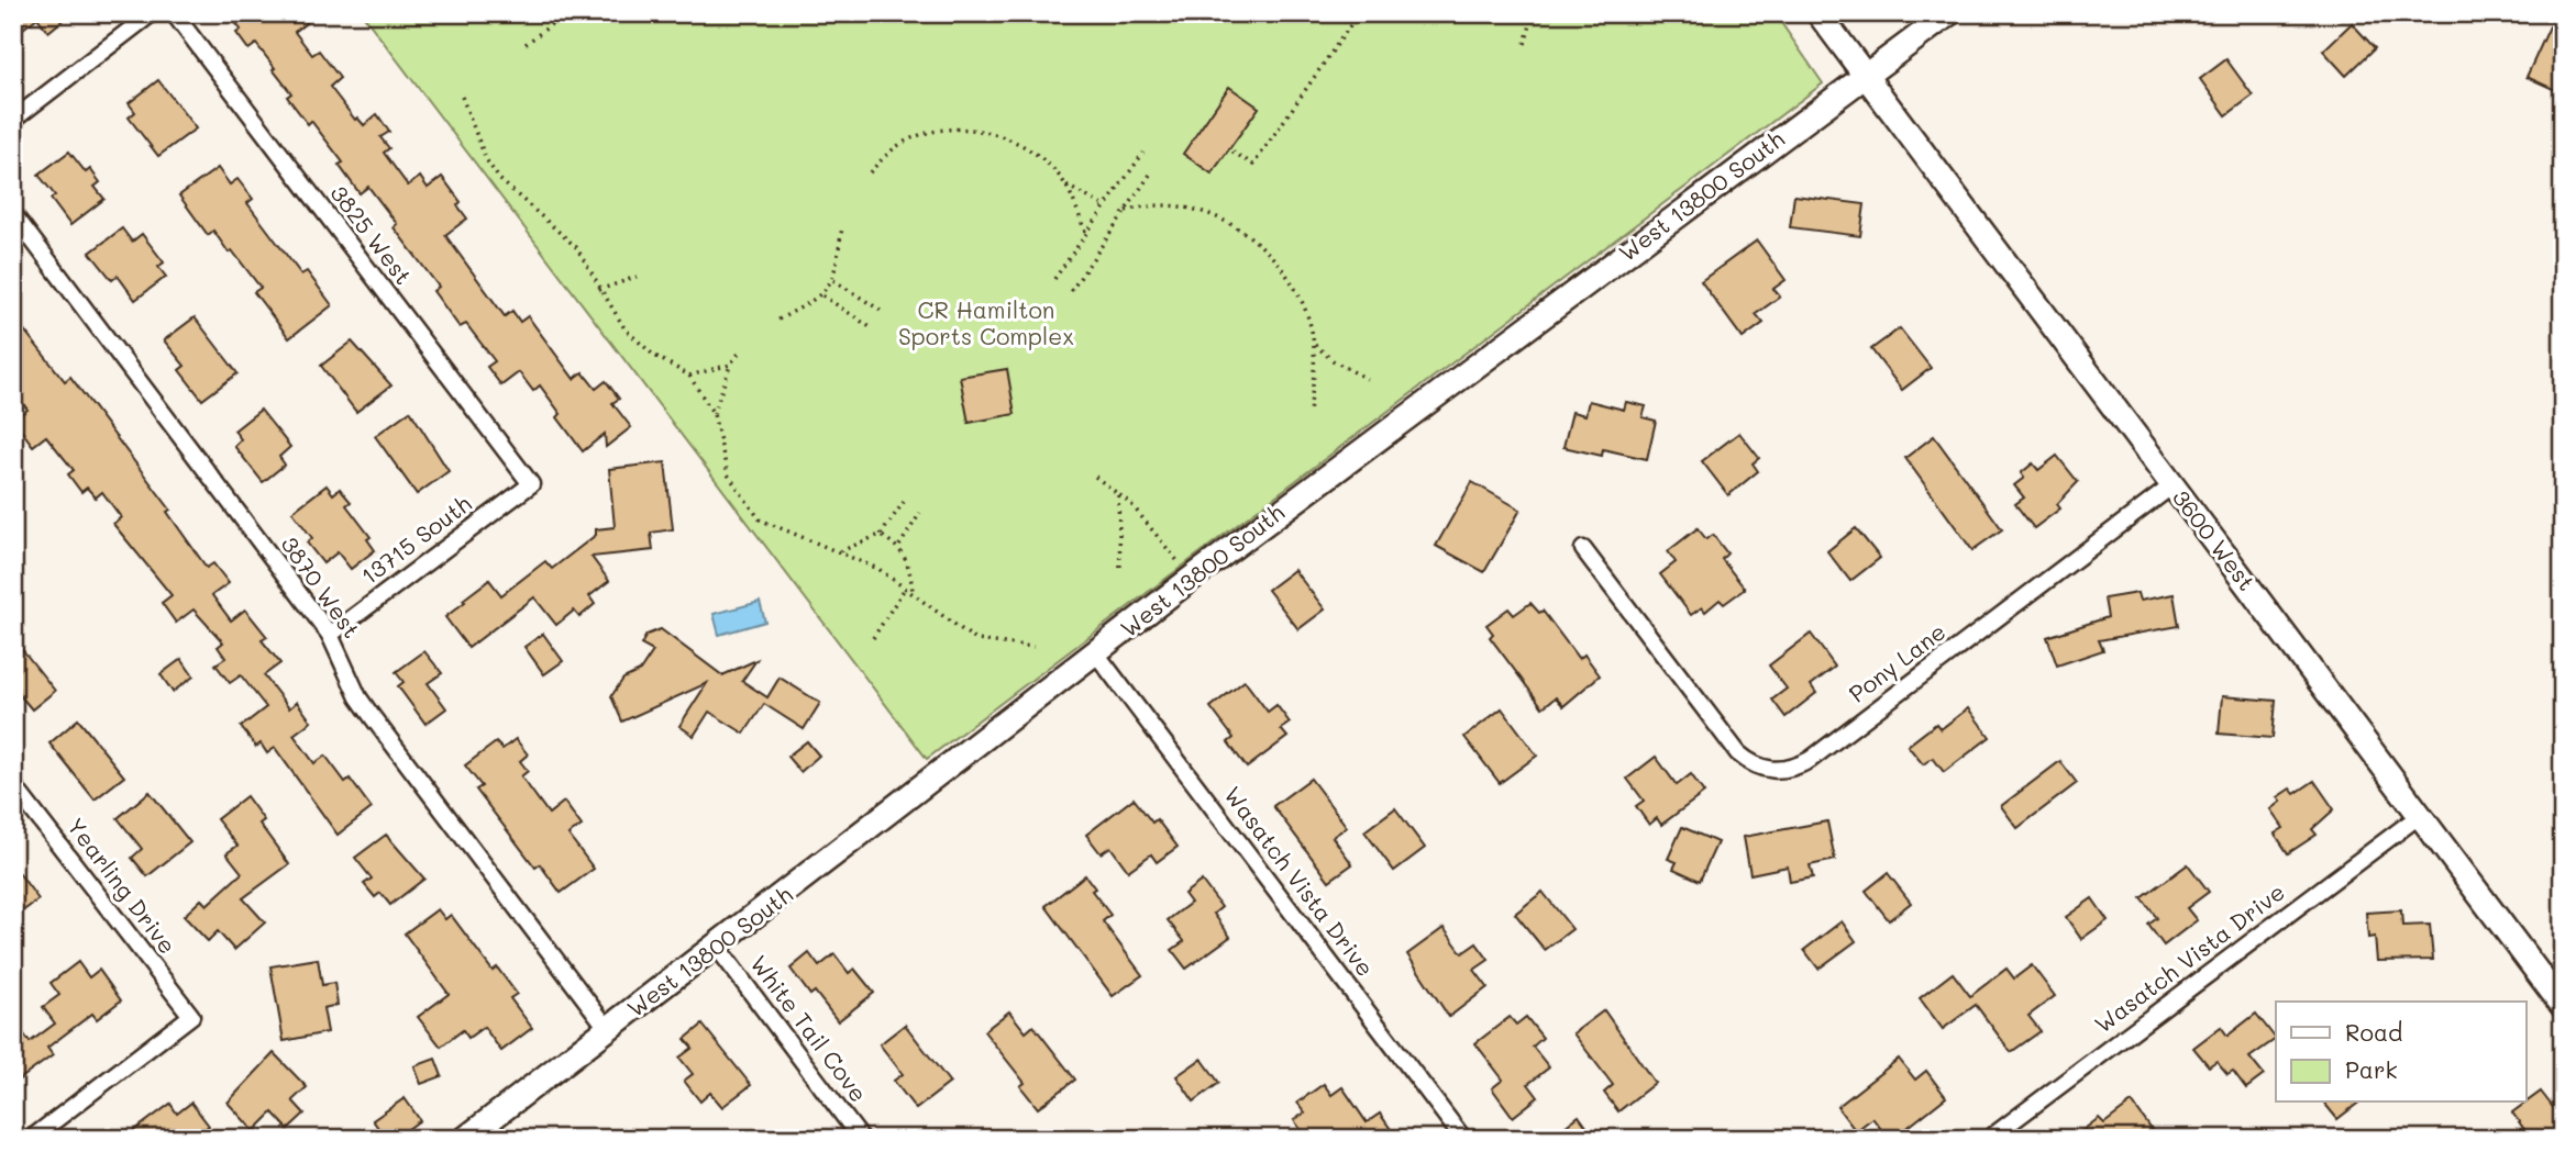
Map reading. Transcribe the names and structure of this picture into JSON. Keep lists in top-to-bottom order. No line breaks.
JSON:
{"streets":{"street":["West 13800 South","3825 West","13715 South","3600 West","3870 West","Pony Lane","Wasatch Vista Drive","Yearling Drive","White Tail Cove"]},"crossings":[["West 13800 South","3600 West"],["West 13800 South","3870 West"],["West 13800 South","Wasatch Vista Drive"],["West 13800 South","White Tail Cove"],["3825 West","13715 South"],["13715 South","3870 West"],["3600 West","Pony Lane"],["3600 West","Wasatch Vista Drive"]],"parks":["CR Hamilton Sports Complex"],"legend":["Road","Park"]}
